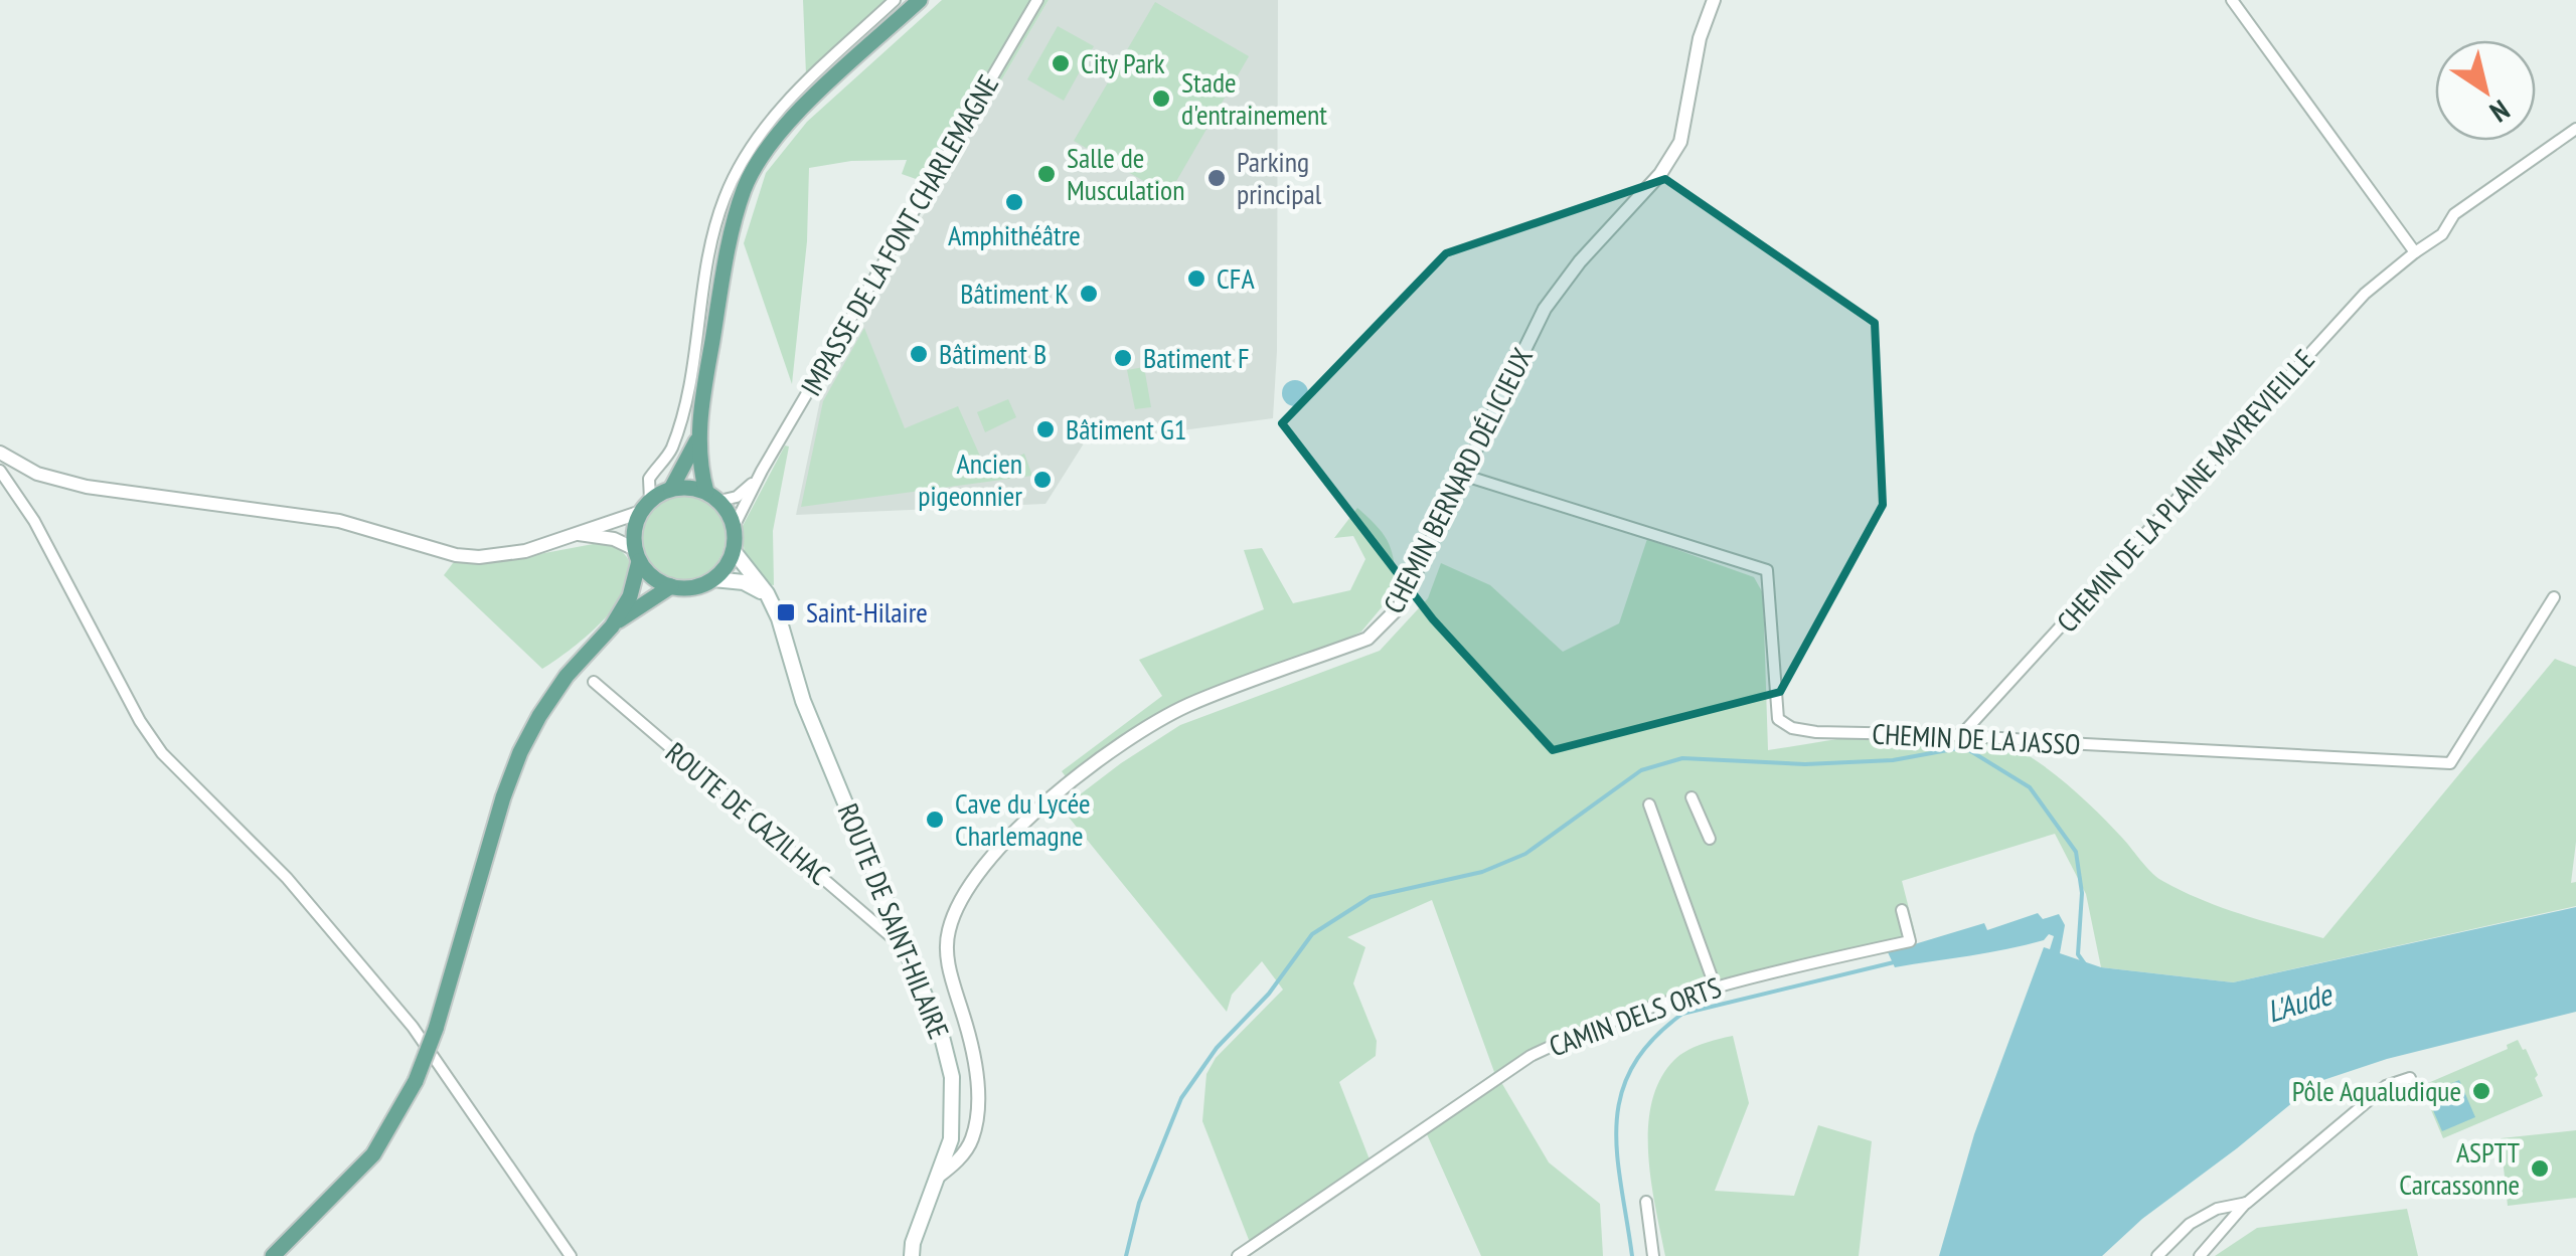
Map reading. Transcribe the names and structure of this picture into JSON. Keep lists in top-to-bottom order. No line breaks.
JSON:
{"streets":{"main road":["ROUTE DE SAINT-HILAIRE"],"street":["IMPASSE DE LA FONT CHARLEMAGNE","CHEMIN BERNARD DÉLICIEUX","CHEMIN DE LA PLAINE MAYREVIEILLE","CHEMIN DE LA JASSO","ROUTE DE CAZILHAC","CAMIN DELS ORTS"]},"crossings":[["IMPASSE DE LA FONT CHARLEMAGNE","ROUTE DE SAINT-HILAIRE"],["CHEMIN BERNARD DÉLICIEUX","CHEMIN DE LA JASSO"],["CHEMIN BERNARD DÉLICIEUX","ROUTE DE SAINT-HILAIRE"],["CHEMIN DE LA PLAINE MAYREVIEILLE","CHEMIN DE LA JASSO"],["ROUTE DE CAZILHAC","ROUTE DE SAINT-HILAIRE"]],"water":["L'Aude"],"places":{"other":["City Park","Stade d'entrainement","Salle de Musculation","Parking principal","Amphithéâtre","CFA","Bâtiment K","Bâtiment B","Batiment F","Bâtiment G1","Ancien pigeonnier","Cave du Lycée Charlemagne","Pôle Aqualudique","ASPTT Carcassonne"],"transit":["Saint-Hilaire"]},"north":"bottom right"}
